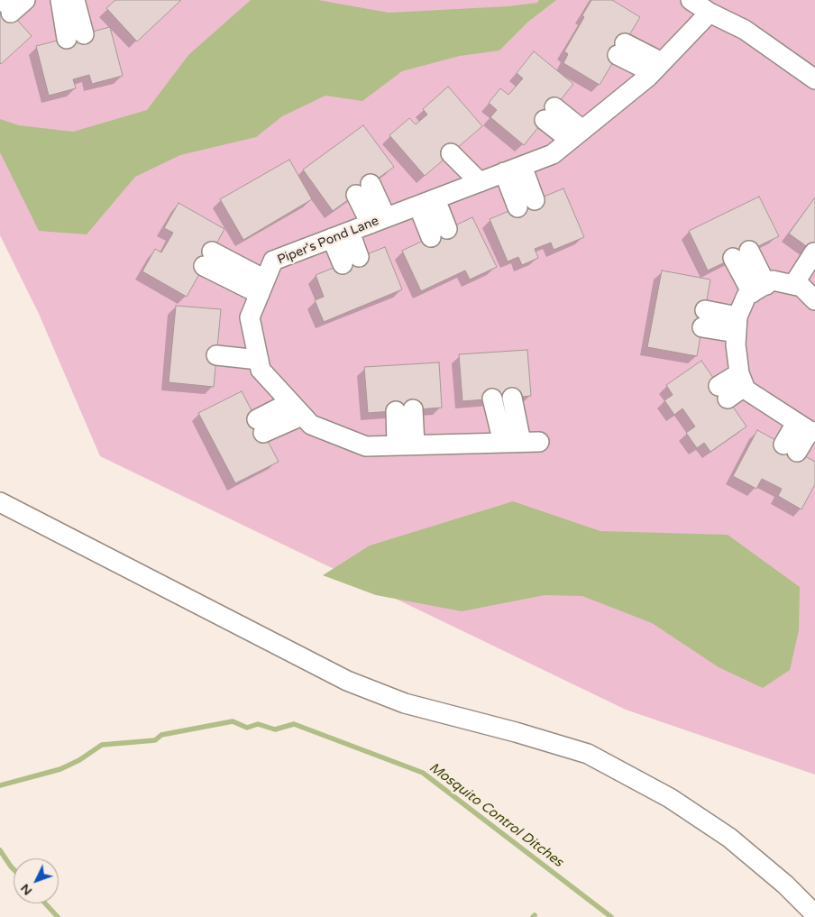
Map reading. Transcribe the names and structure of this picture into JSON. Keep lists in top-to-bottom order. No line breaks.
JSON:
{"streets":{"street":["Piper's Pond Lane"]},"water":["Mosquito Control Ditches"],"north":"bottom left"}
